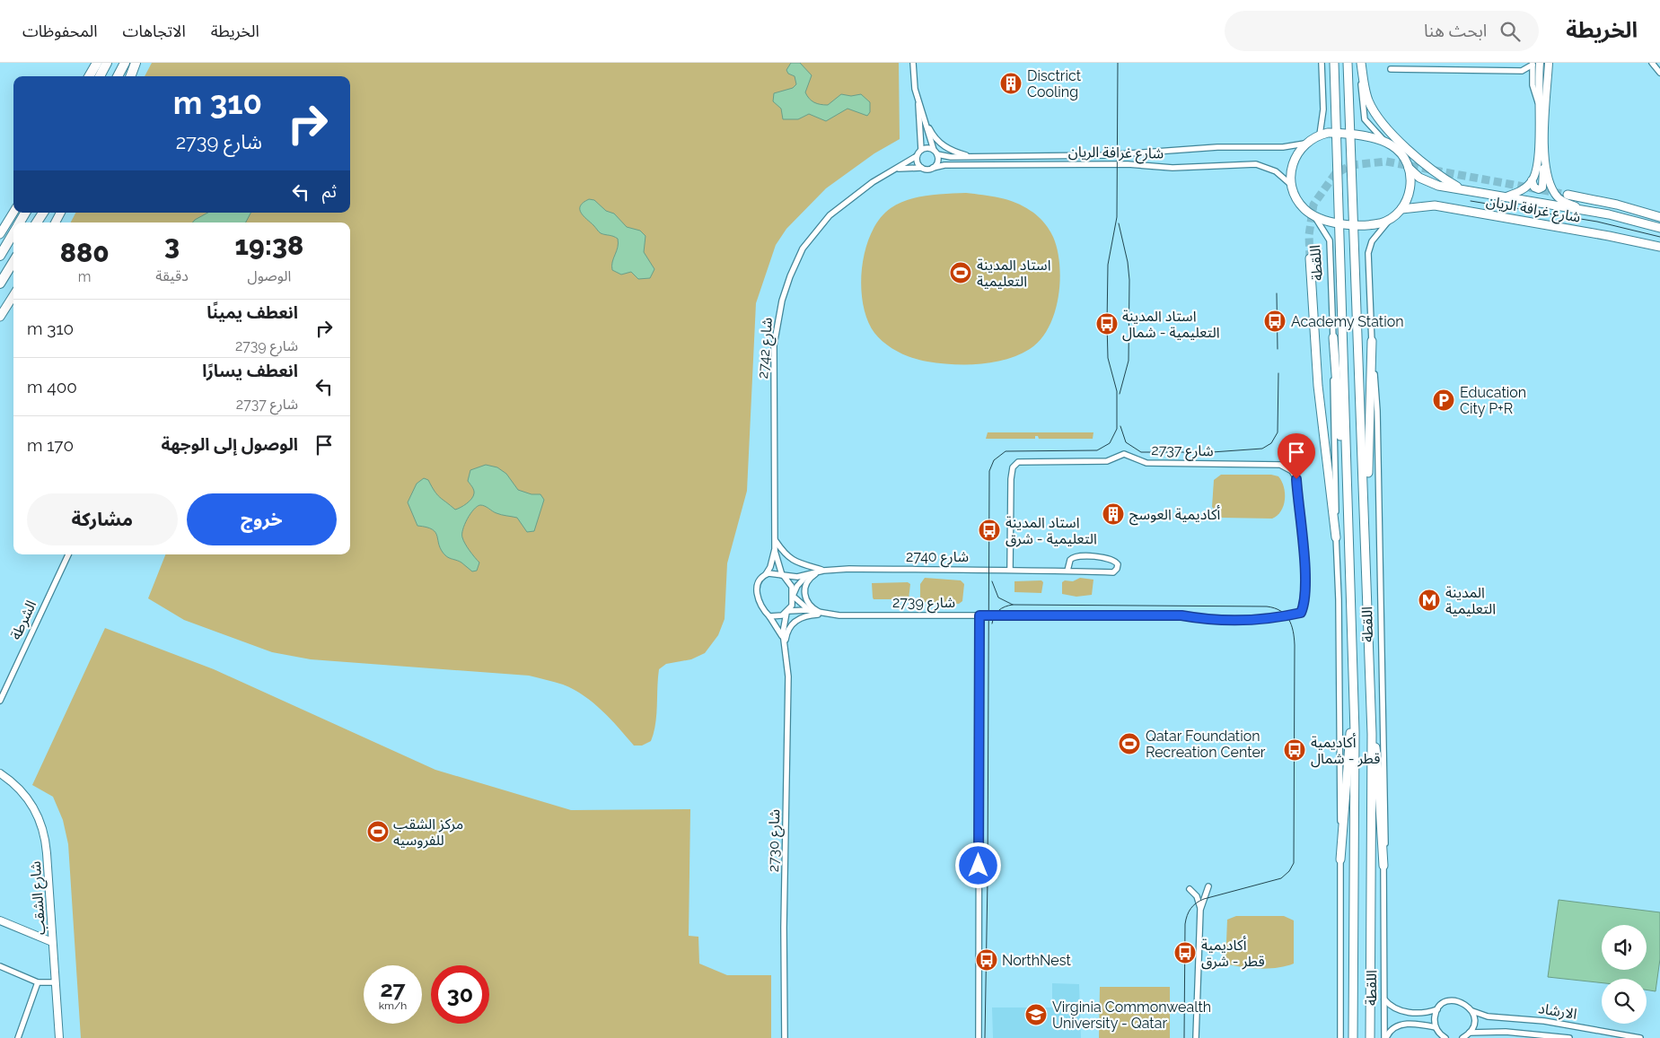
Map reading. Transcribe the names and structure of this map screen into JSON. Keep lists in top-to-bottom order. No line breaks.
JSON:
{"streets":{"main road":["شارع غرافة الريان","اللقطة"],"street":["شارع 2742","شارع 2737","شارع 2740","شارع 2739","الشرطة","شارع 2730","شارع الشقب","الارشاد"]},"crossings":[["شارع غرافة الريان","اللقطة"],["شارع غرافة الريان","شارع 2742"],["شارع 2742","شارع 2740"],["شارع 2742","شارع 2739"],["شارع 2742","شارع 2730"],["شارع 2737","شارع 2740"],["شارع 2737","شارع 2739"],["شارع 2740","شارع 2739"],["شارع 2740","شارع 2730"],["شارع 2739","شارع 2730"]],"places":{"building":["Disctrict Cooling","أكاديمية العوسج"],"sports":["استاد المدينة التعليمية","Qatar Foundation Recreation Center","مركز الشقب للفروسيه"],"bus stop":["Academy Station","استاد المدينة التعليمية - شمال","استاد المدينة التعليمية - شرق","أكاديمية قطر - شمال","أكاديمية قطر - شرق","NorthNest"],"parking":["Education City P+R"],"metro station":["المدينة التعليمية"],"school or university":["Virginia Commonwealth University - Qatar"]},"page":{"header":"الخريطة","search":"ابحث هنا","nav":["الخريطة","الاتجاهات","المحفوظات"],"turn":["310 m","شارع 2739"],"then":"ثم","eta":["19:38","الوصول","3","دقيقة","880","m"],"list":[{"name":"انعطف يمينًا","note":"شارع 2739","value":"310 m"},{"name":"انعطف يسارًا","note":"شارع 2737","value":"400 m"},{"name":"الوصول إلى الوجهة","value":"170 m"}],"buttons":["خروج","مشاركة"],"speed":"27 km/h","limit":"30"}}
